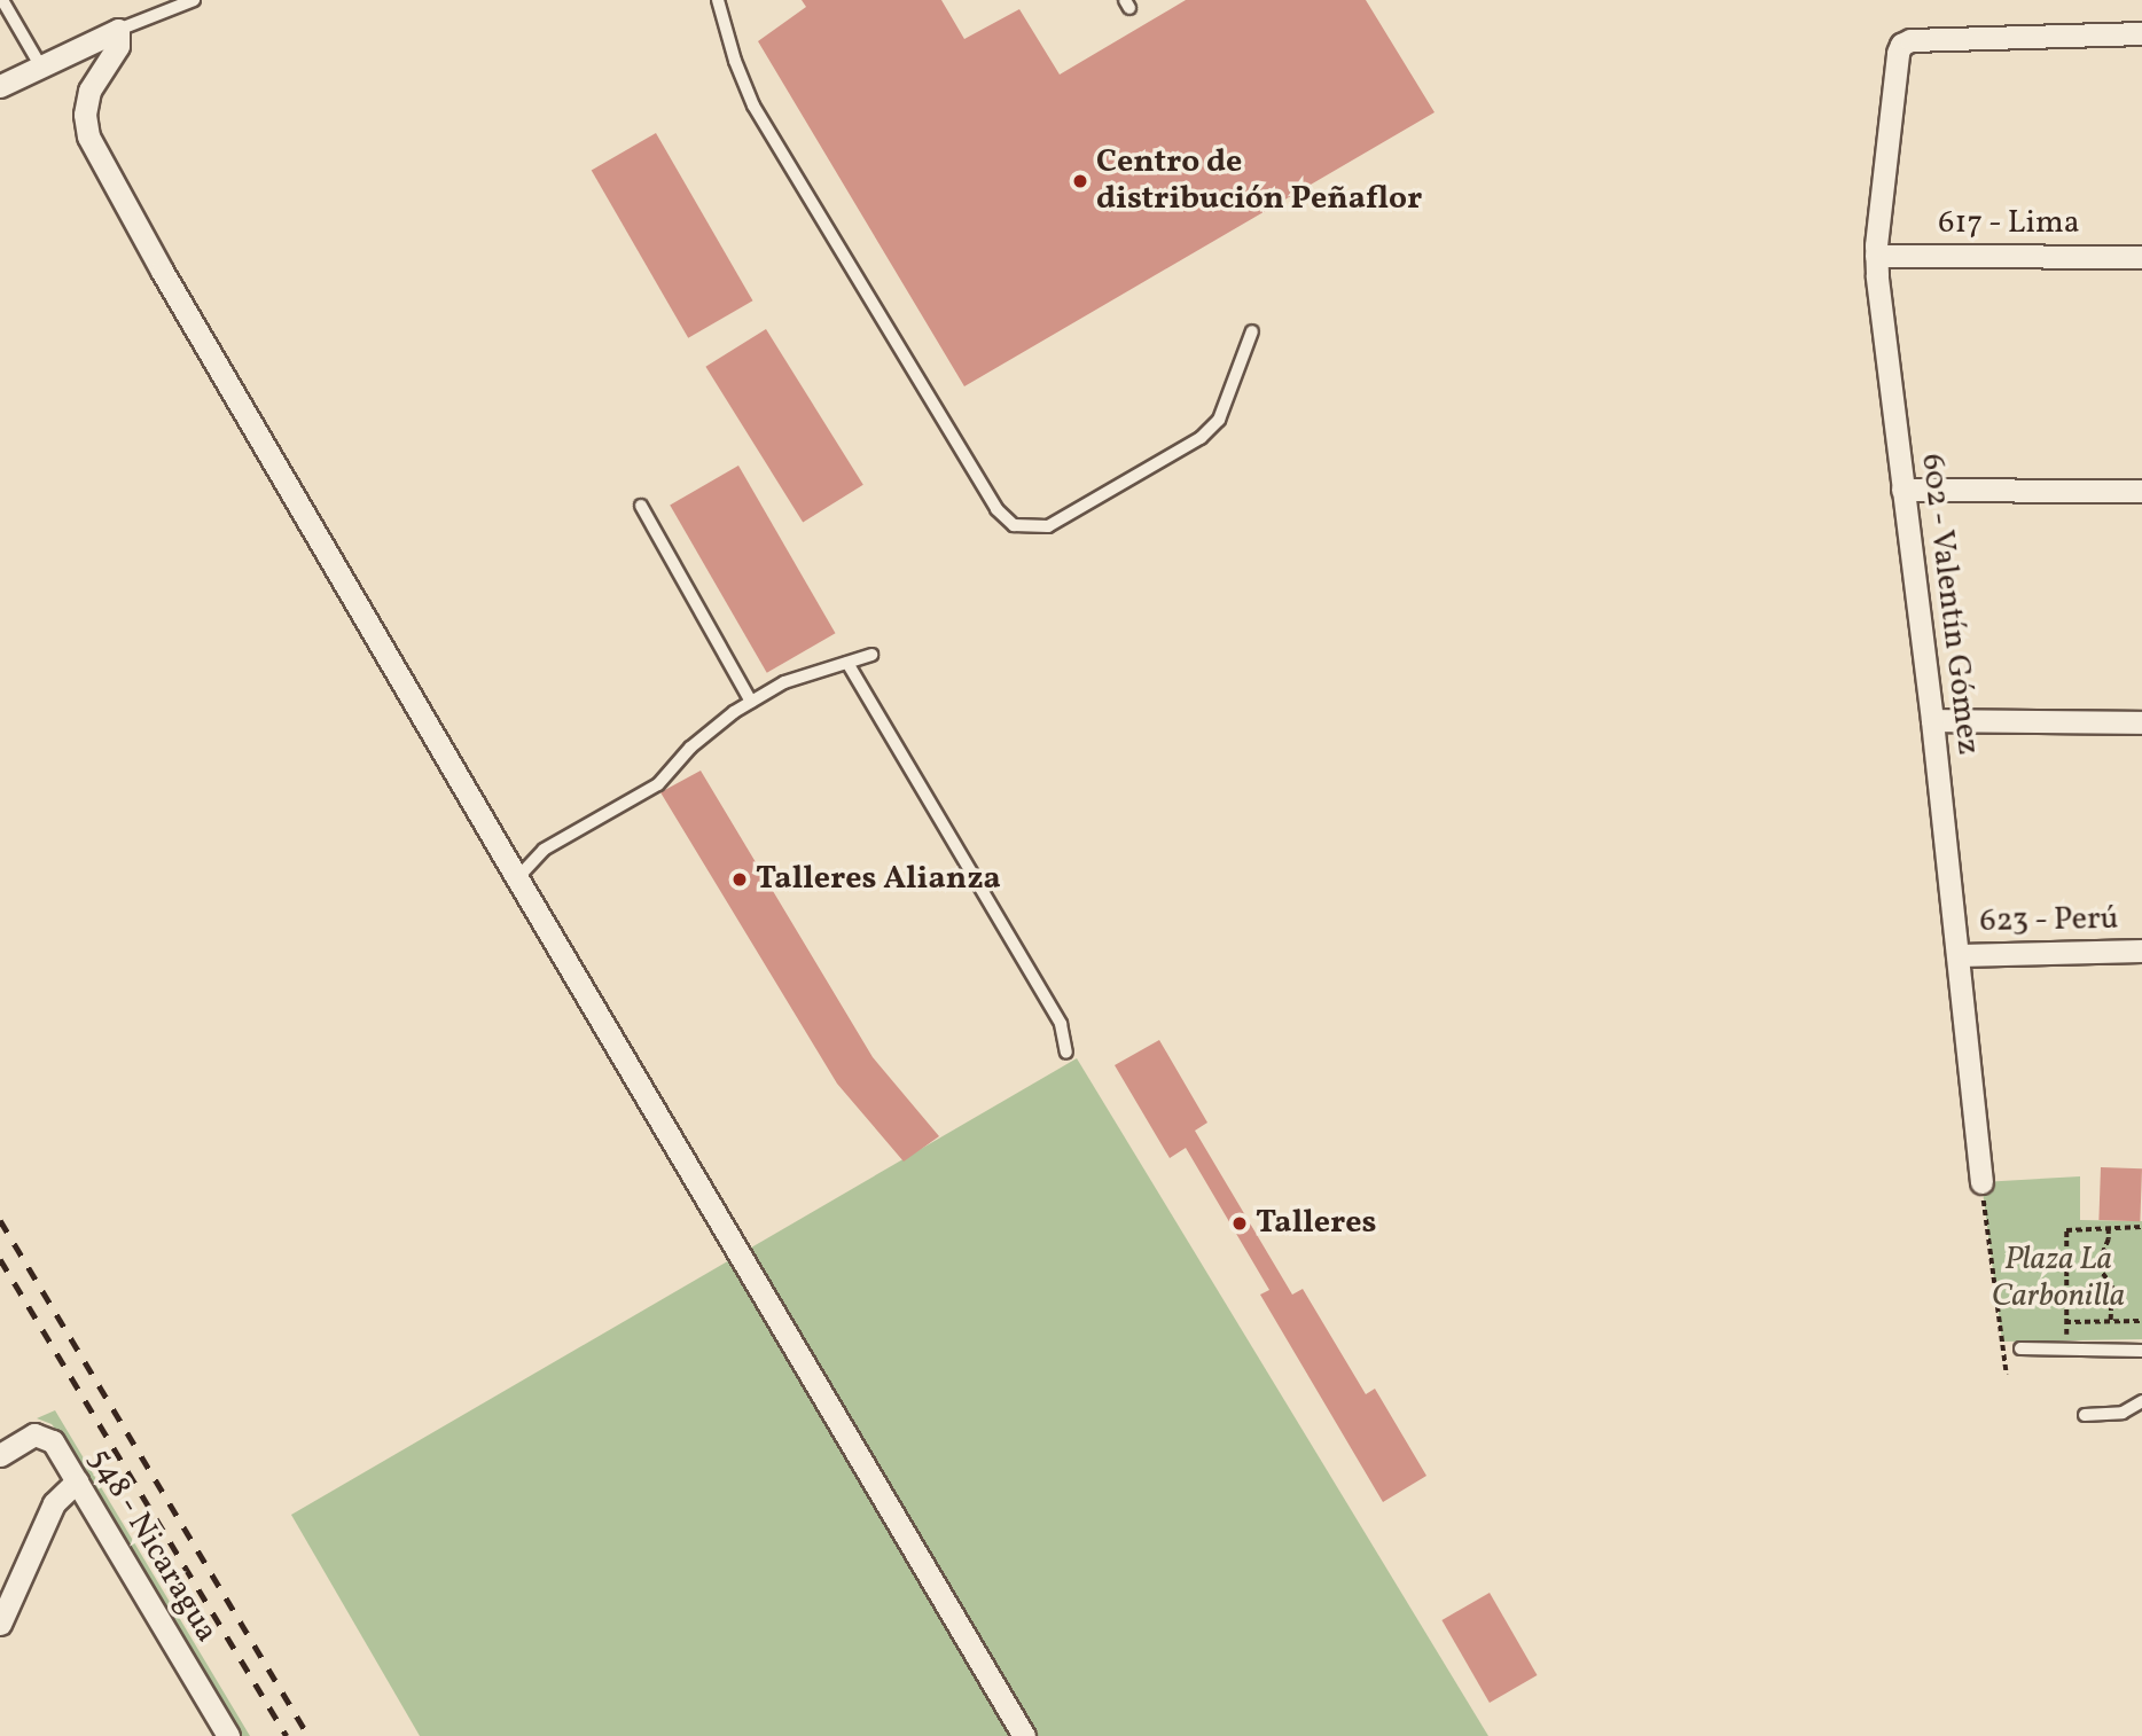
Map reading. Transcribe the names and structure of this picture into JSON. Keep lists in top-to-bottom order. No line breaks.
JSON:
{"streets":{"street":["617 - Lima","602 - Valentín Gómez","623 - Perú","548 - Nicaragua"]},"crossings":[["617 - Lima","602 - Valentín Gómez"],["602 - Valentín Gómez","623 - Perú"]],"parks":["Plaza La Carbonilla"],"places":["Centro de distribución Peñaflor","Talleres Alianza","Talleres"]}
